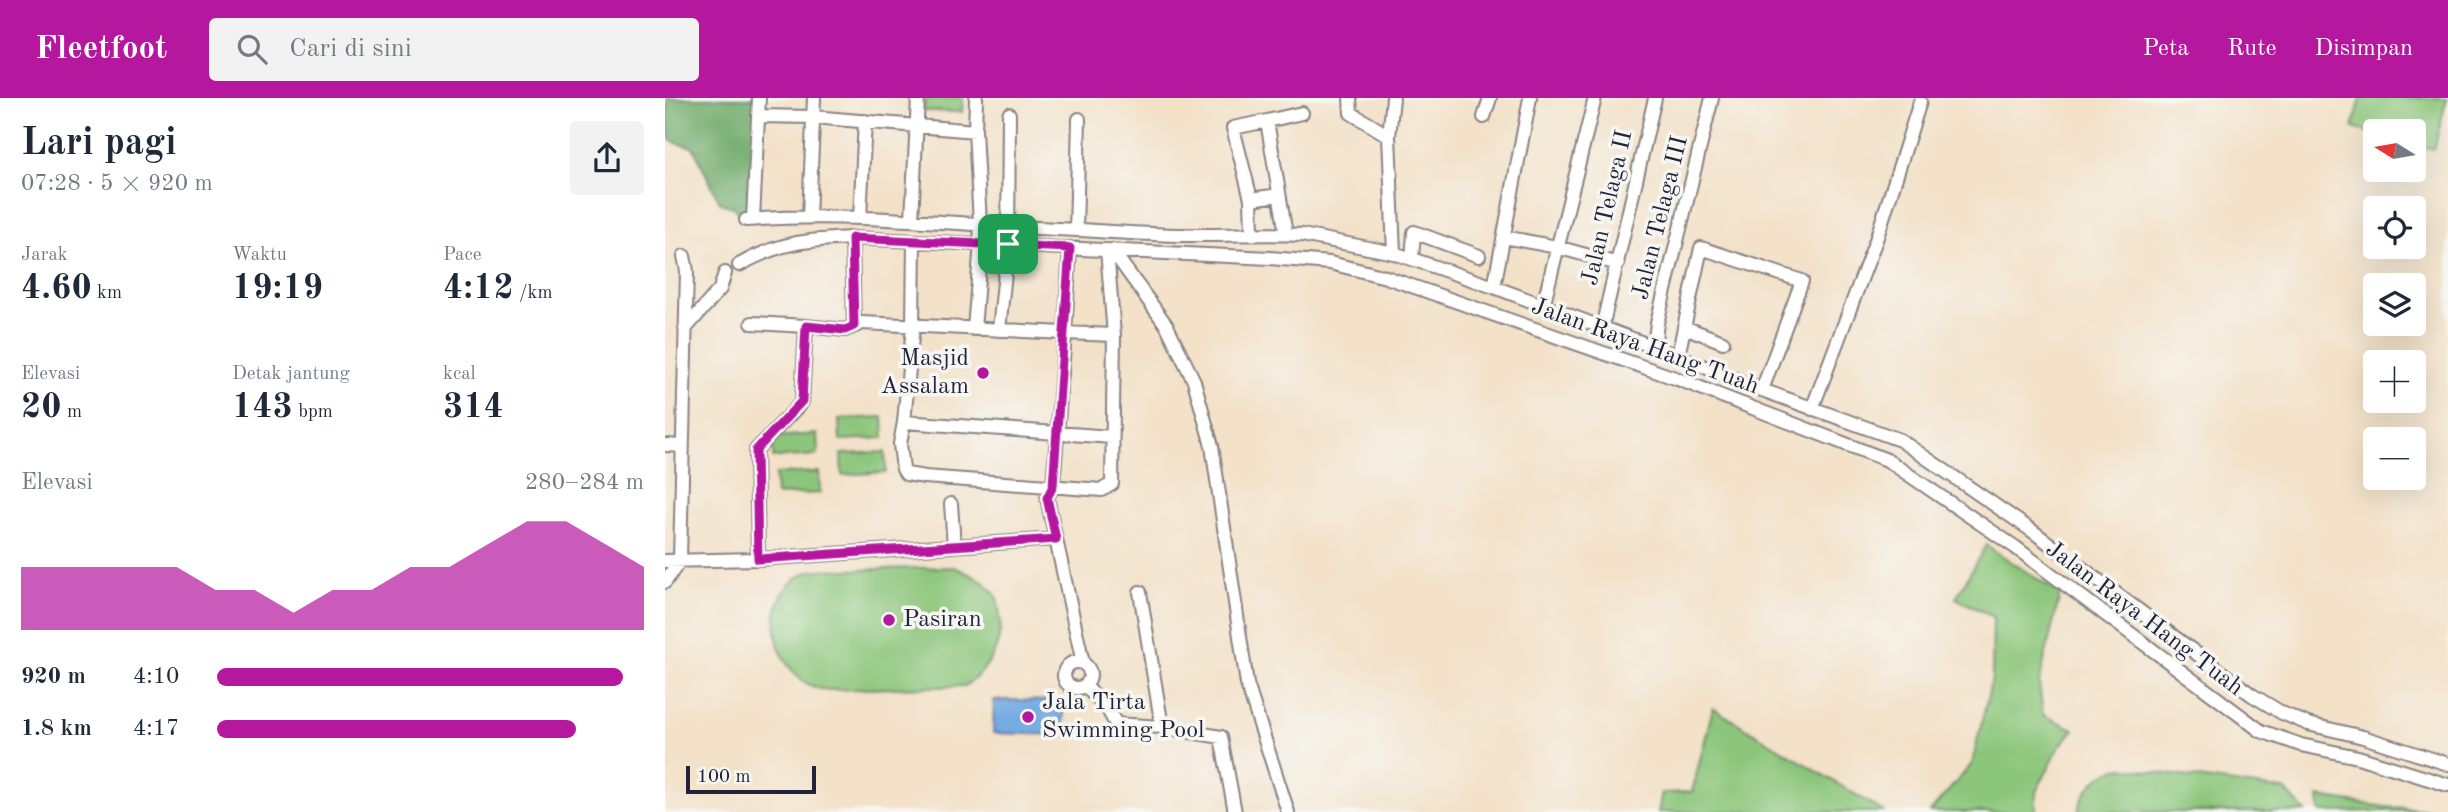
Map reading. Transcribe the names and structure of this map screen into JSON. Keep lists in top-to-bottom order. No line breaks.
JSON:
{"streets":{"street":["Jalan Telaga II","Jalan Telaga III","Jalan Raya Hang Tuah"]},"crossings":[["Jalan Telaga II","Jalan Raya Hang Tuah"],["Jalan Telaga III","Jalan Raya Hang Tuah"]],"places":["Masjid Assalam","Pasiran","Jala Tirta Swimming Pool"],"scale_bar":"100 m","north":"left","page":{"header":"Fleetfoot","search":"Cari di sini","nav":["Peta","Rute","Disimpan"],"heading":["Lari pagi","07:28 · 5 × 920 m"],"map_buttons":["+","−"],"stats":[["Jarak","4.60 km"],["Waktu","19:19"],["Pace","4:12 /km"],["Elevasi","20 m"],["Detak jantung","143 bpm"],["kcal","314"]],"chart":["Elevasi","280–284 m"],"list":[{"name":"920 m","note":"4:10"},{"name":"1.8 km","note":"4:17"}],"scale":"100 m"}}
